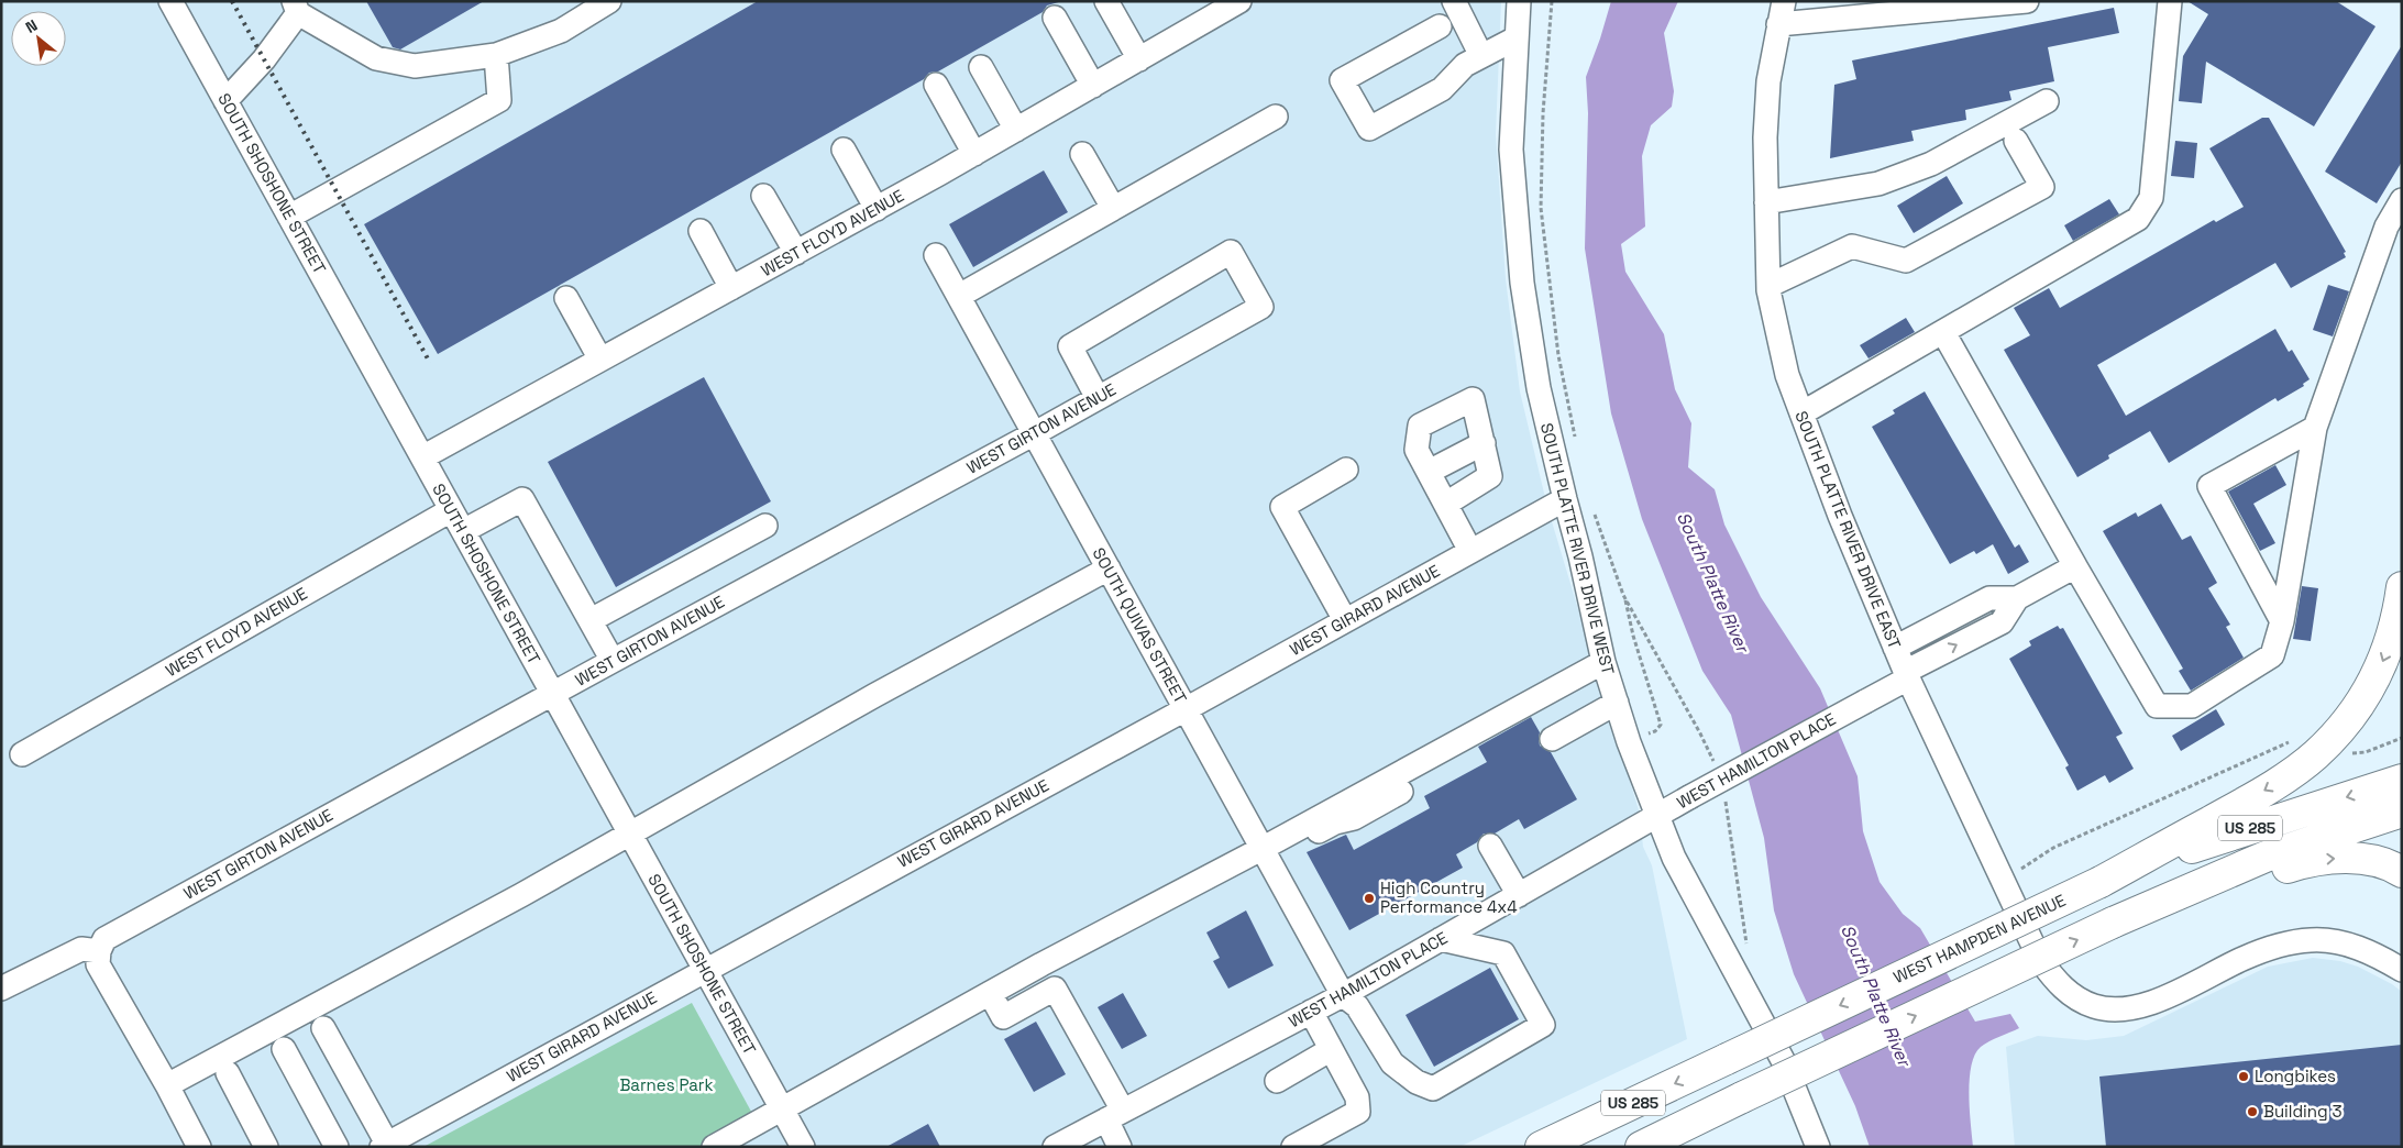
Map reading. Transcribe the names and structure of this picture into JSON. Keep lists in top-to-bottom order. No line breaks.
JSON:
{"streets":{"highway":["US 285","WEST HAMPDEN AVENUE"],"street":["SOUTH SHOSHONE STREET","WEST FLOYD AVENUE","WEST GIRTON AVENUE","SOUTH PLATTE RIVER DRIVE EAST","SOUTH PLATTE RIVER DRIVE WEST","WEST GIRARD AVENUE","SOUTH QUIVAS STREET","WEST HAMILTON PLACE"]},"crossings":[["SOUTH SHOSHONE STREET","WEST FLOYD AVENUE"],["SOUTH SHOSHONE STREET","WEST GIRTON AVENUE"],["SOUTH SHOSHONE STREET","WEST GIRARD AVENUE"],["WEST GIRTON AVENUE","SOUTH QUIVAS STREET"],["SOUTH PLATTE RIVER DRIVE EAST","WEST HAMILTON PLACE"],["SOUTH PLATTE RIVER DRIVE WEST","WEST GIRARD AVENUE"],["SOUTH PLATTE RIVER DRIVE WEST","WEST HAMILTON PLACE"],["WEST GIRARD AVENUE","SOUTH QUIVAS STREET"],["SOUTH QUIVAS STREET","WEST HAMILTON PLACE"]],"water":["South Platte River"],"parks":["Barnes Park"],"places":["High Country Performance 4x4","Longbikes","Building 3"],"north":"top left"}
